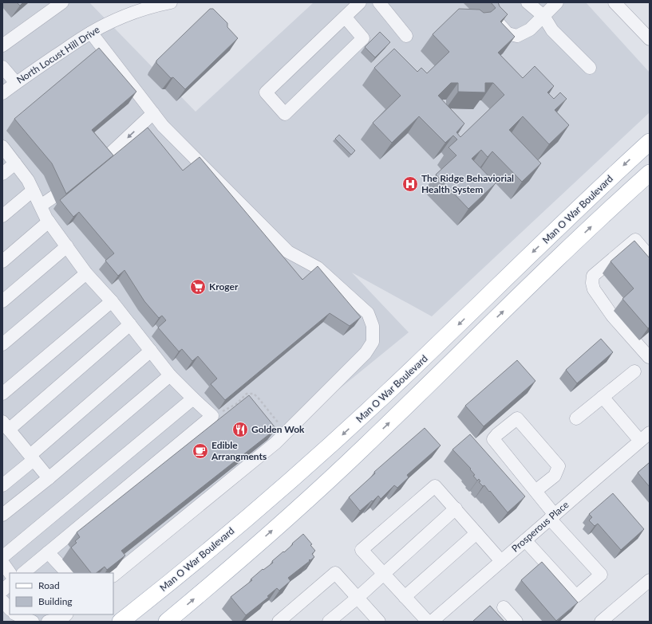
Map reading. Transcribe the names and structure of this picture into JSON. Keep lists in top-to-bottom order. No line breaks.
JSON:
{"streets":{"main road":["Man O War Boulevard"],"street":["North Locust Hill Drive","Prosperous Place"]},"places":{"hospital":["The Ridge Behaviorial Health System"],"supermarket":["Kroger"],"restaurant":["Golden Wok"],"cafe":["Edible Arrangments"]},"legend":["Road","Building"]}
